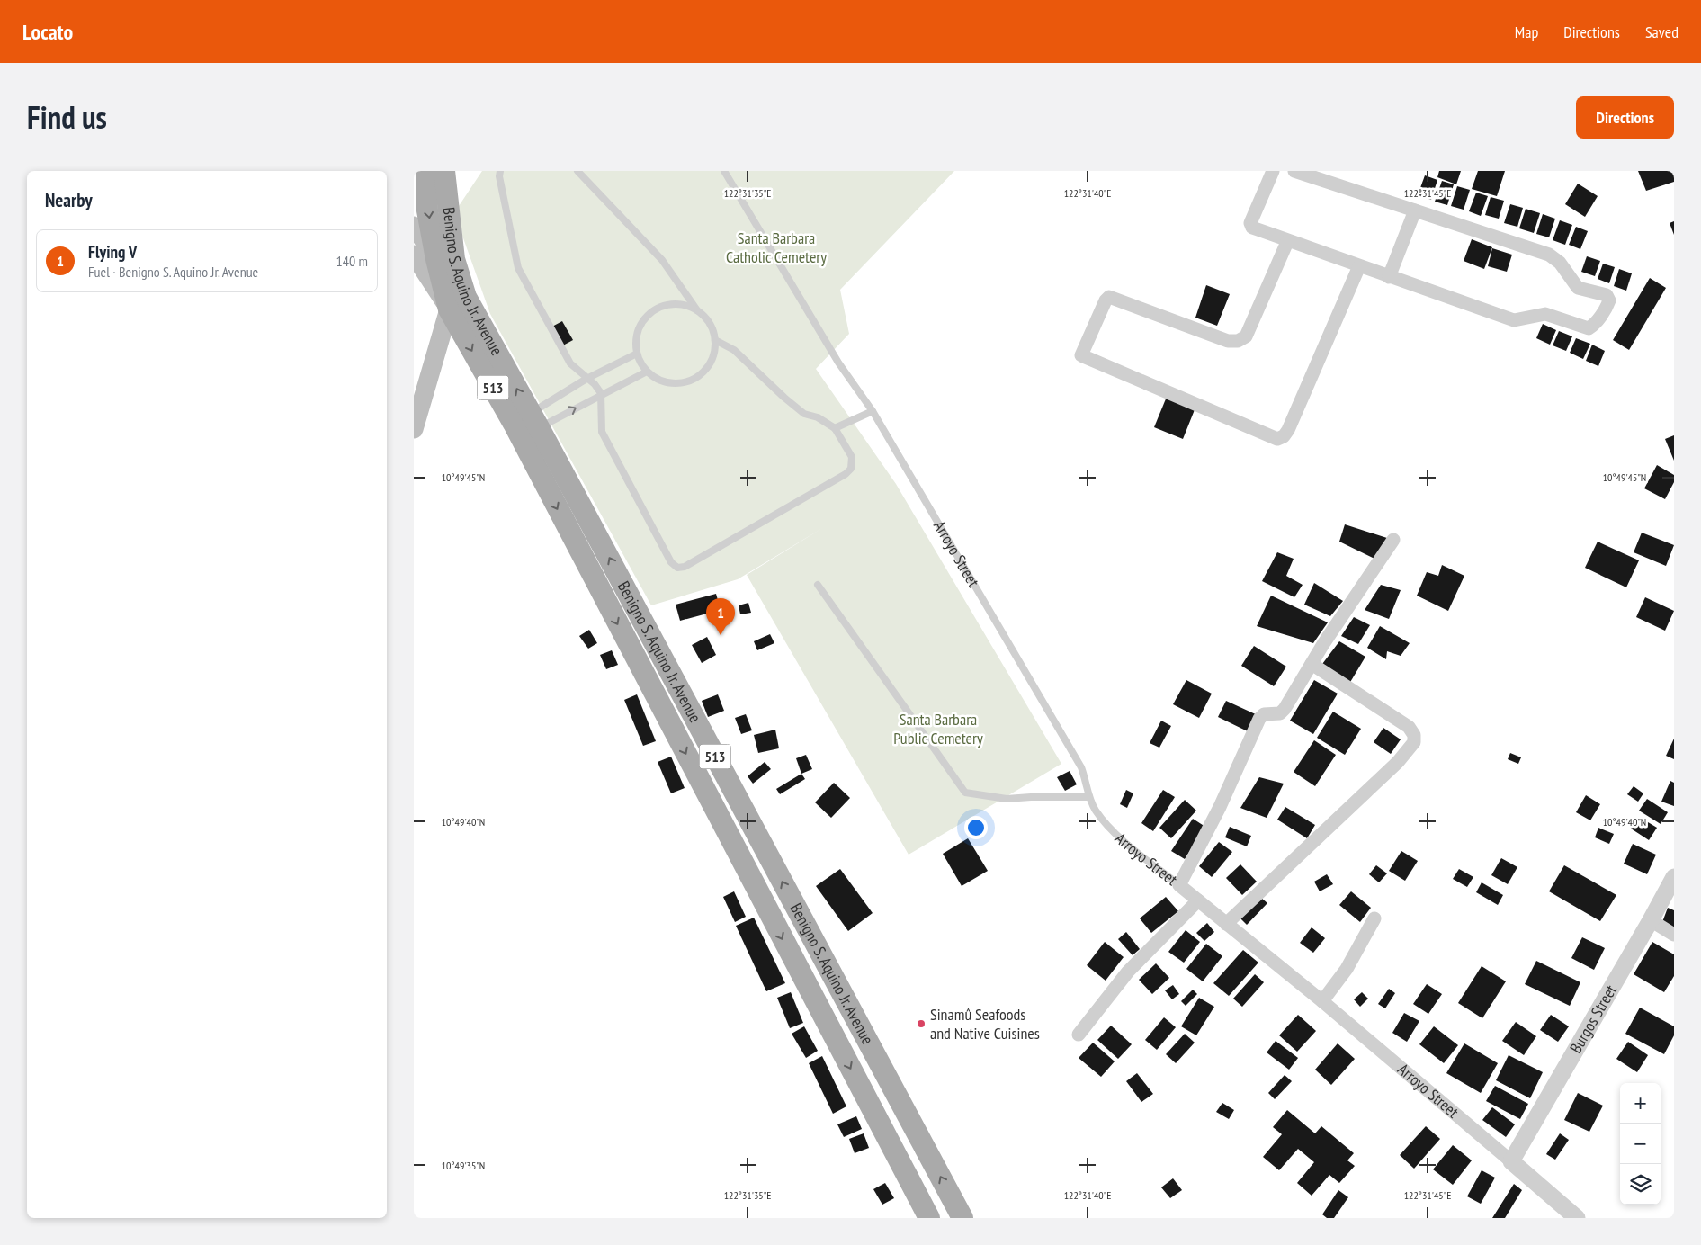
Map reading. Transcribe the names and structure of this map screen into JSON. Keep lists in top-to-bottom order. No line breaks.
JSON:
{"streets":{"main road":["Benigno S. Aquino Jr. Avenue","513"],"street":["Arroyo Street","Burgos Street"]},"crossings":[["Arroyo Street","Burgos Street"]],"parks":["Santa Barbara Catholic Cemetery","Santa Barbara Public Cemetery"],"places":["Sinamû Seafoods and Native Cuisines"],"page":{"header":"Locato","nav":["Map","Directions","Saved"],"title":"Find us","buttons":"Directions","heading":"Nearby","list":[{"mark":"1","name":"Flying V","note":"Fuel · Benigno S. Aquino Jr. Avenue","value":"140 m"}],"pins":"1","map_buttons":["+","−"]},"coordinates":["122°31'35\"E","122°31'40\"E","122°31'45\"E","10°49'45\"N","10°49'40\"N","10°49'35\"N"]}
